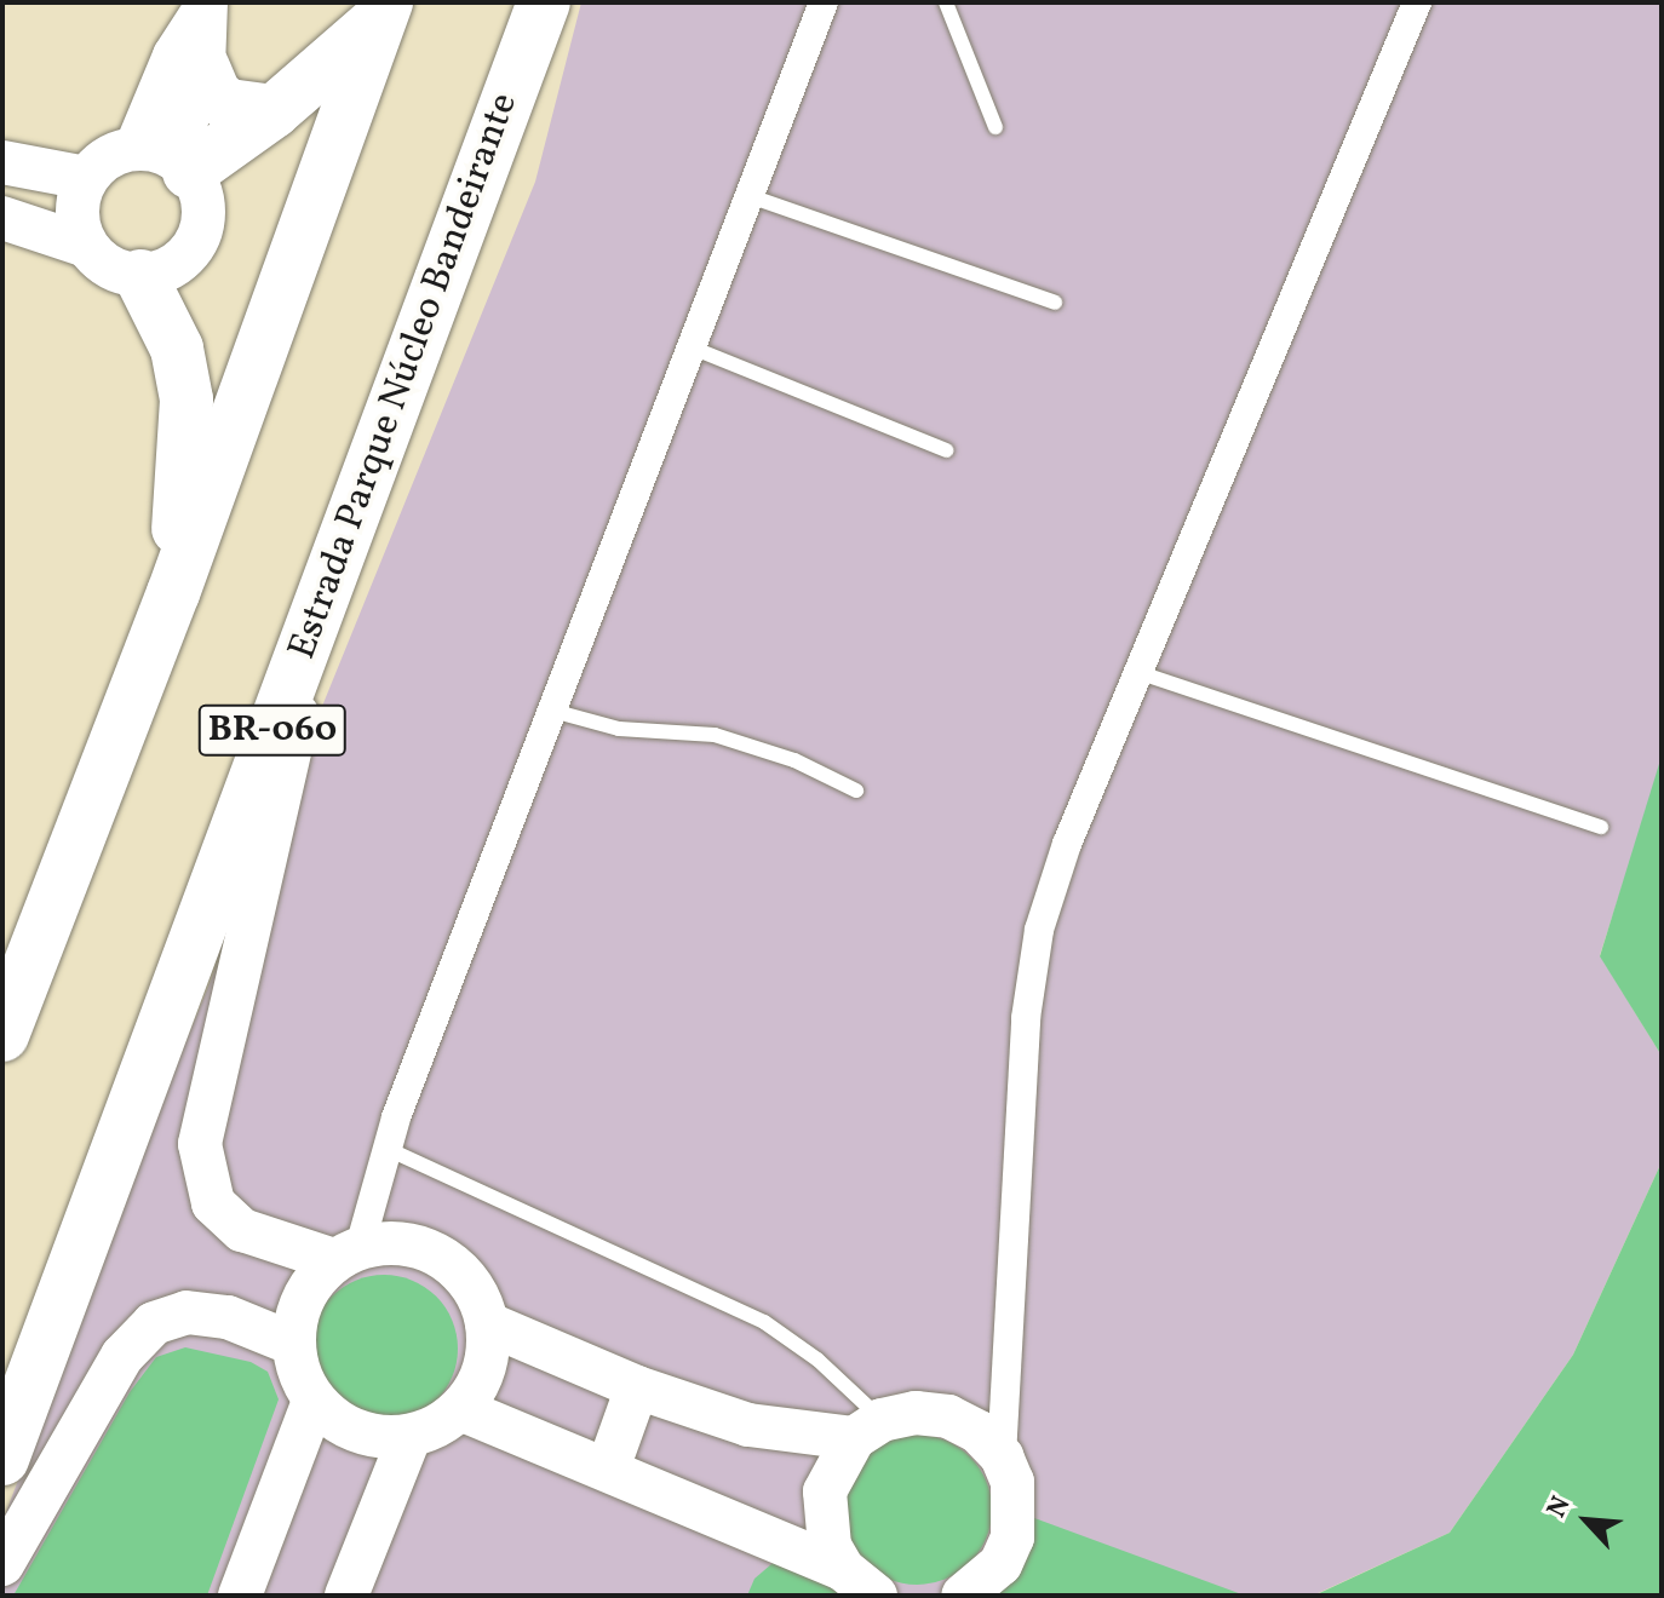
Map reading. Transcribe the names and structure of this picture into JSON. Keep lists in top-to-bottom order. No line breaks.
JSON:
{"streets":{"highway":["Estrada Parque Núcleo Bandeirante","BR-060"]},"north":"top left"}
